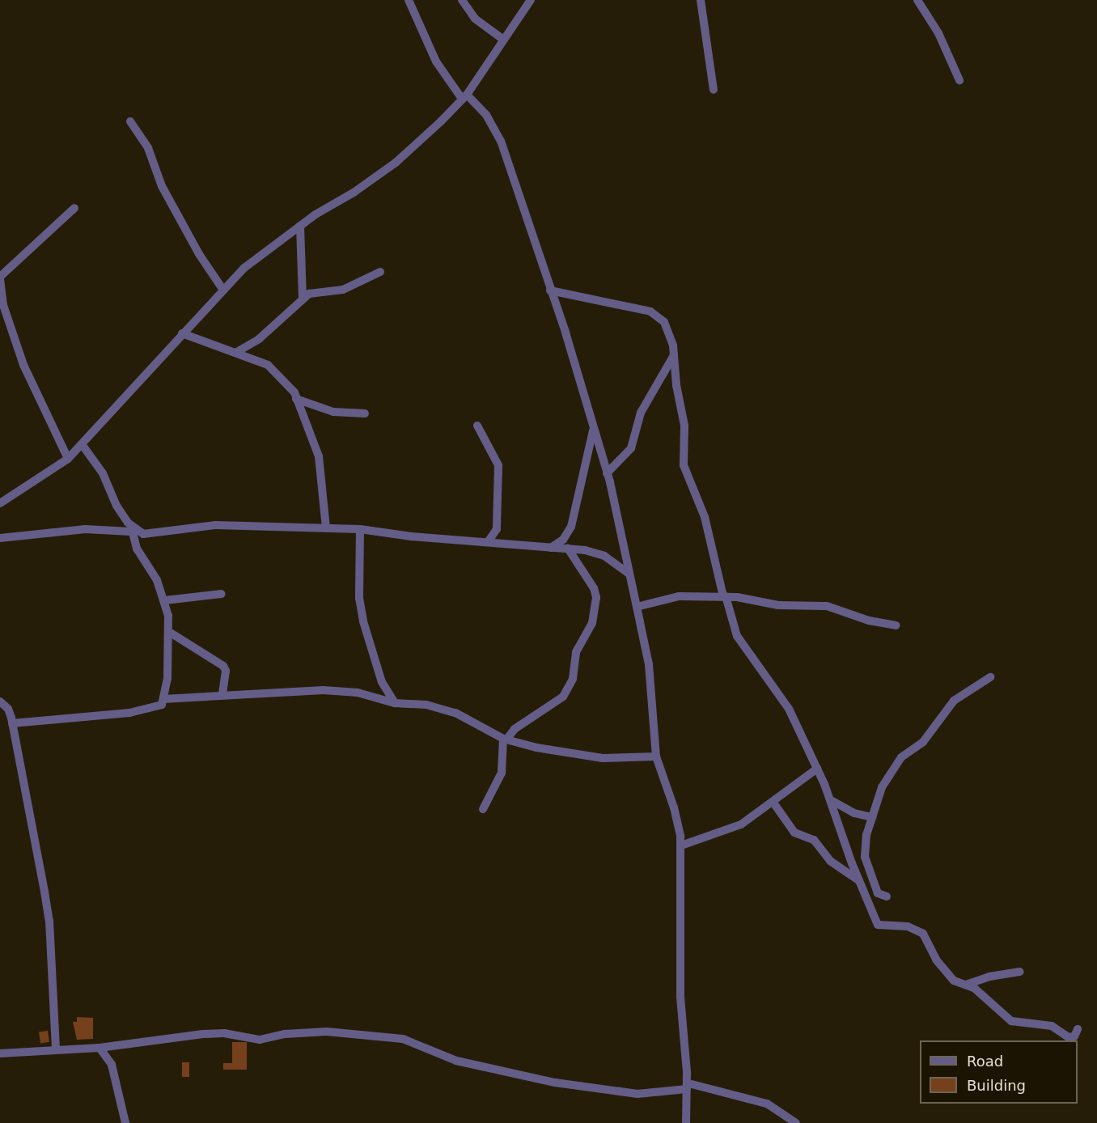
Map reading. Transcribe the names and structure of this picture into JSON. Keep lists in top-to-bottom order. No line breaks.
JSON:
{"legend":["Road","Building"]}
